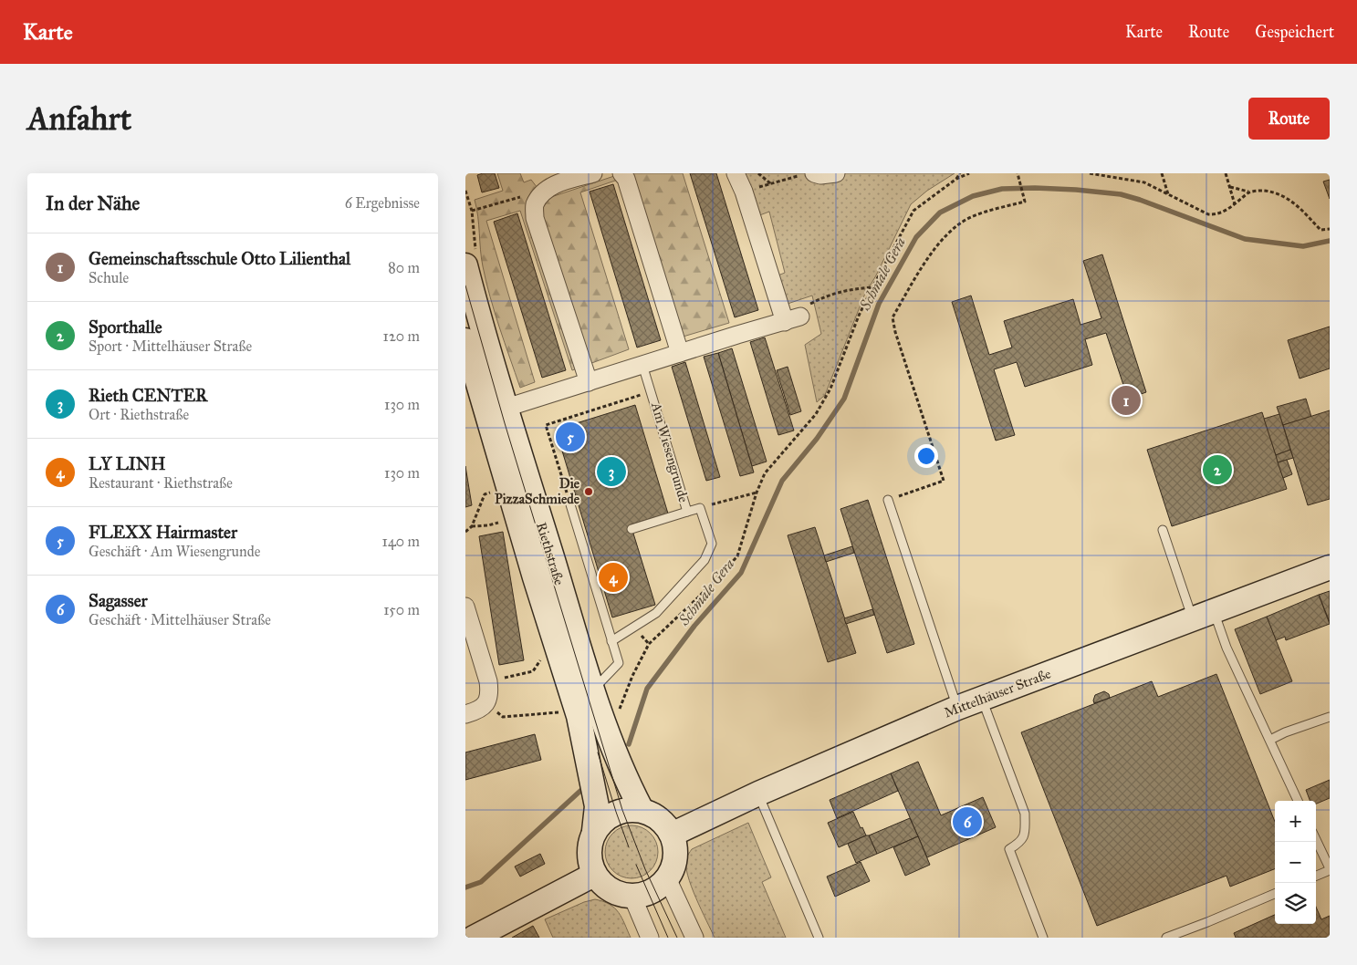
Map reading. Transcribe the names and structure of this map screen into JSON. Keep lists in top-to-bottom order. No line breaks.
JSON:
{"streets":{"main road":["Riethstraße","Mittelhäuser Straße"],"lane":["Am Wiesengrunde"]},"crossings":[["Riethstraße","Mittelhäuser Straße"]],"water":["Schmale Gera"],"places":["Die PizzaSchmiede"],"page":{"header":"Karte","nav":["Karte","Route","Gespeichert"],"buttons":"Route","title":"Anfahrt","heading":["In der Nähe","6 Ergebnisse"],"list":[{"mark":"1","name":"Gemeinschaftsschule Otto Lilienthal","note":"Schule","value":"80 m"},{"mark":"2","name":"Sporthalle","note":"Sport · Mittelhäuser Straße","value":"120 m"},{"mark":"3","name":"Rieth CENTER","note":"Ort · Riethstraße","value":"130 m"},{"mark":"4","name":"LY LINH","note":"Restaurant · Riethstraße","value":"130 m"},{"mark":"5","name":"FLEXX Hairmaster","note":"Geschäft · Am Wiesengrunde","value":"140 m"},{"mark":"6","name":"Sagasser","note":"Geschäft · Mittelhäuser Straße","value":"150 m"}],"pins":["1","5","2","3","4","6"],"map_buttons":["+","−"]}}
